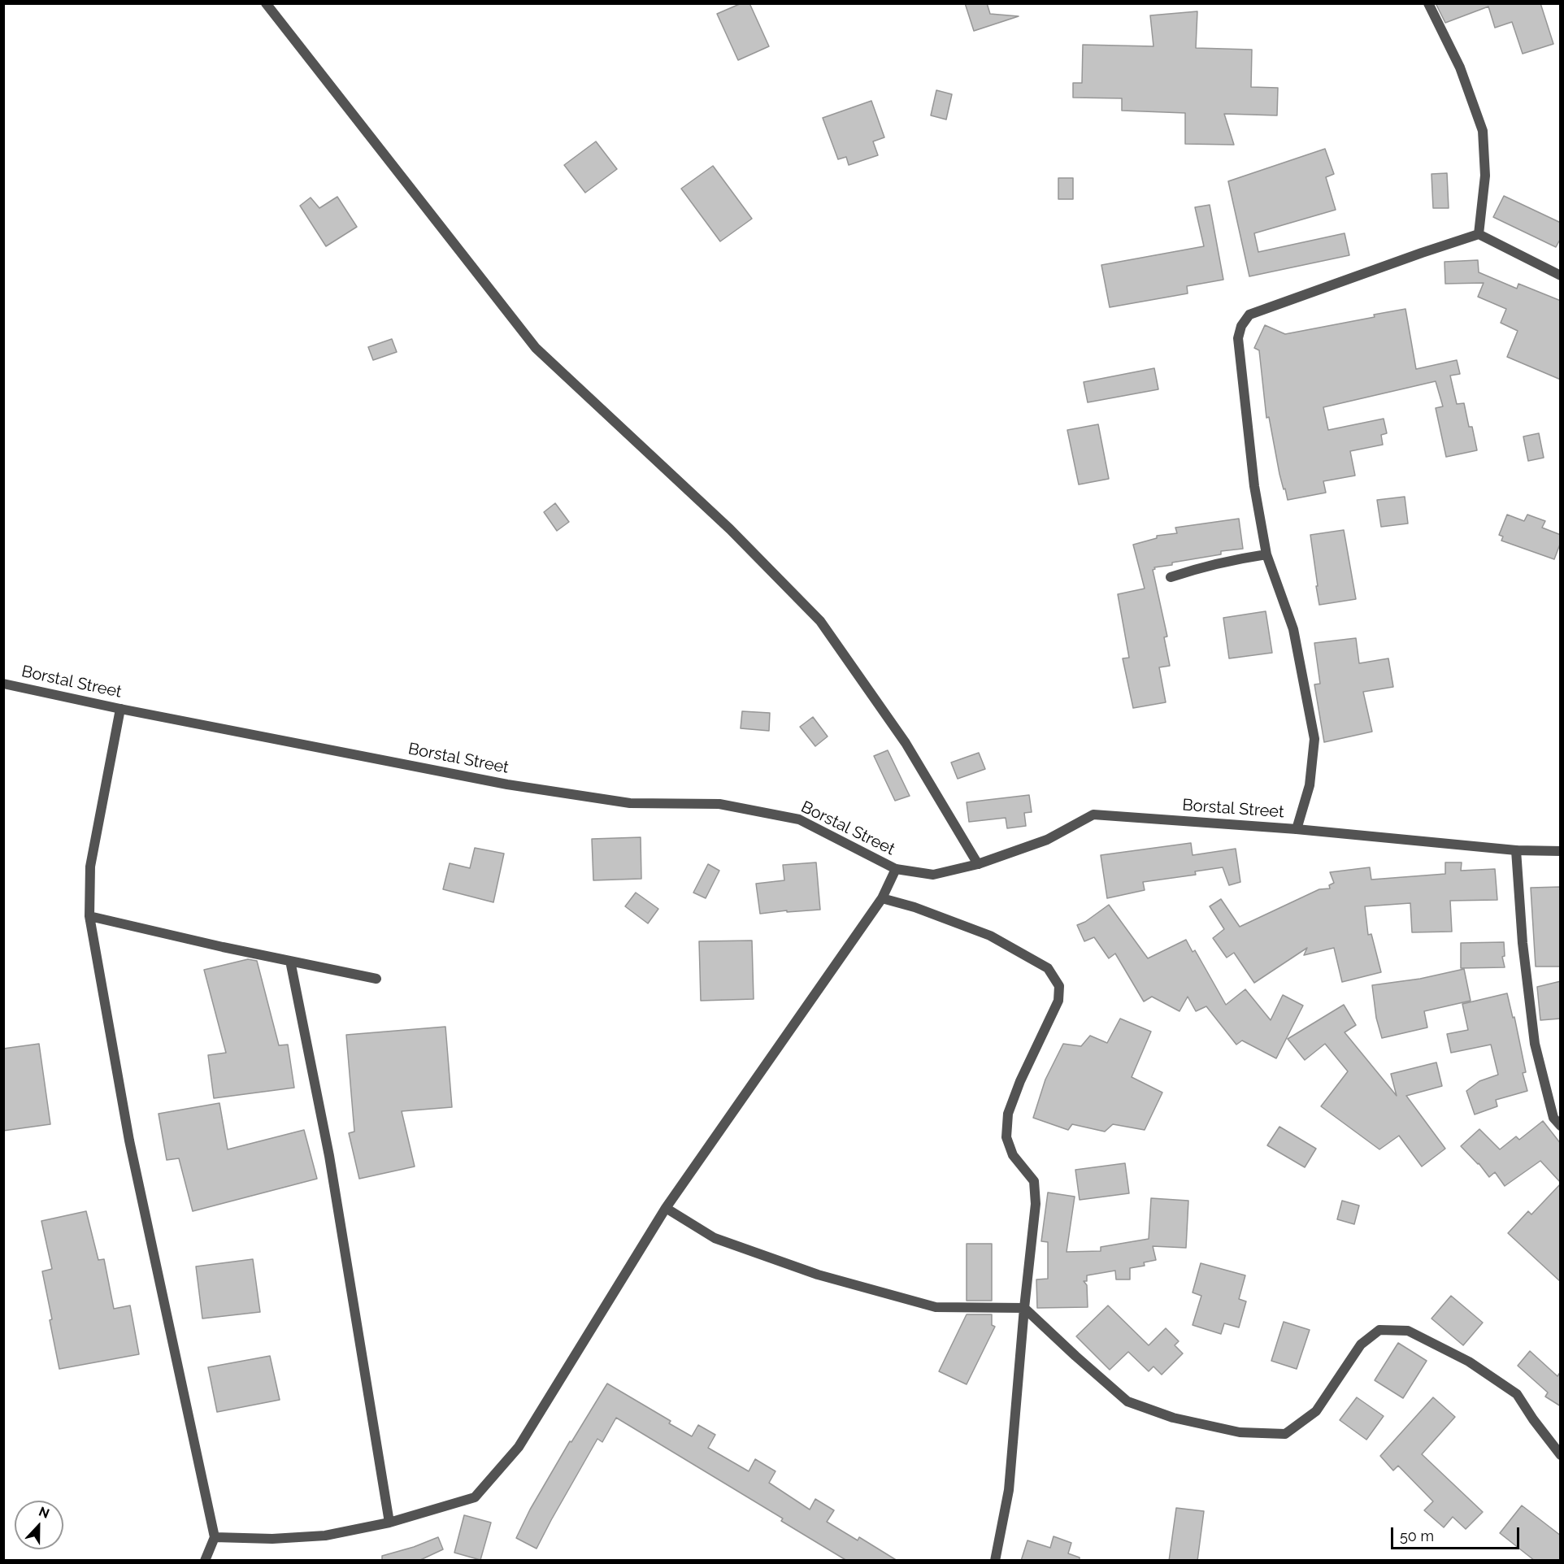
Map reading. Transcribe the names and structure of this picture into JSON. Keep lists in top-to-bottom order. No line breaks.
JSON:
{"streets":{"street":["Borstal Street"]},"scale_bar":"50 m","north":"top"}
